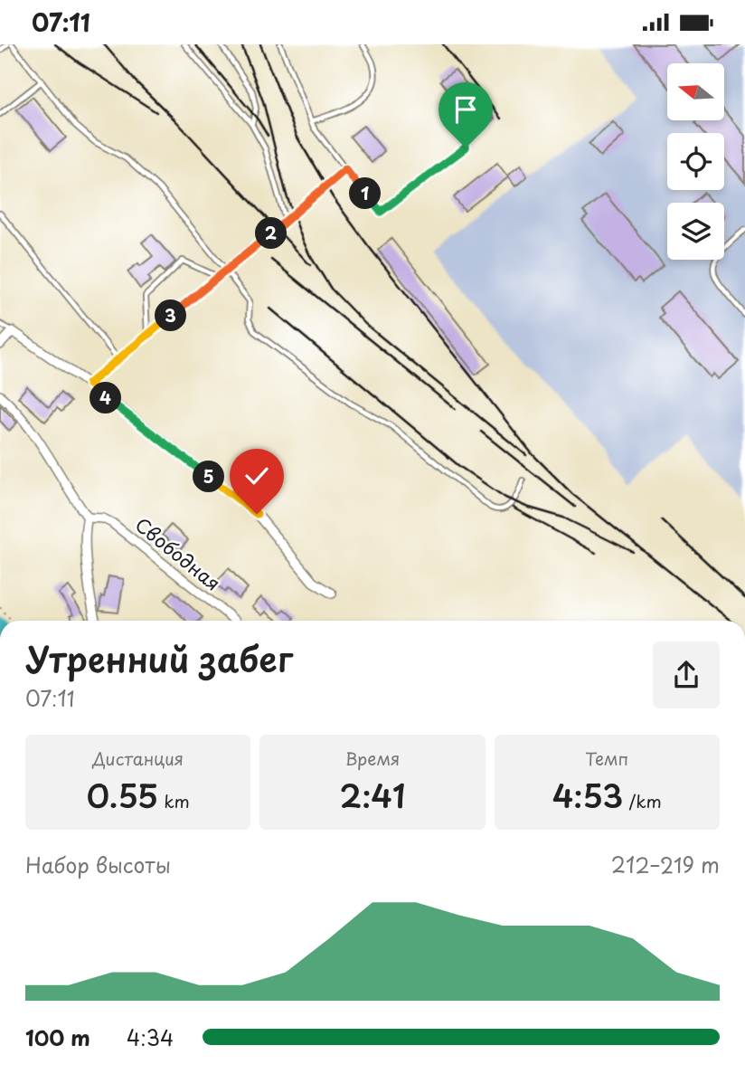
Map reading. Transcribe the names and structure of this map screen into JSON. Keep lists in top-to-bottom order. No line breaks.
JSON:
{"streets":{"street":["Свободная"]},"north":"left","page":{"status":"07:11","pins":["1","2","3","4","5"],"heading":["Утренний забег","07:11"],"stats":[["Дистанция","0.55 km"],["Время","2:41"],["Темп","4:53 /km"]],"chart":["Набор высоты","212–219 m"],"list":[{"name":"100 m","note":"4:34"}]}}
